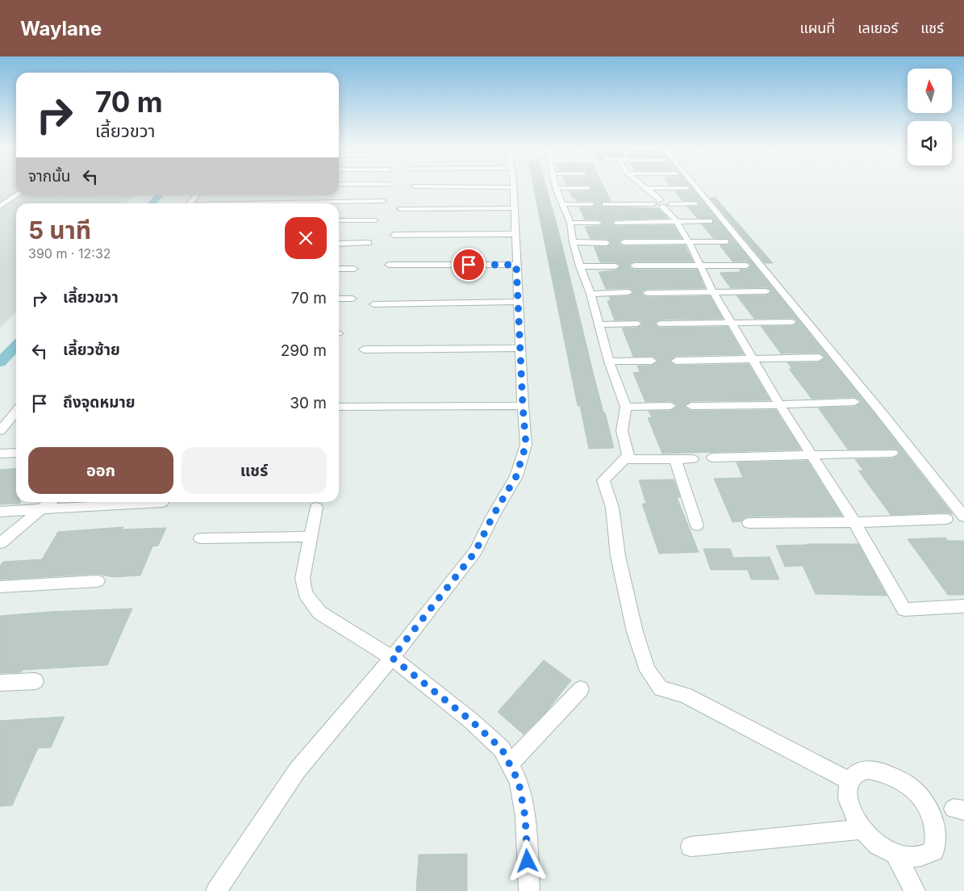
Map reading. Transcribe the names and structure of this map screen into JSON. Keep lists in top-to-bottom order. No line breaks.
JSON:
{"north":"top","page":{"header":"Waylane","nav":["แผนที่","เลเยอร์","แชร์"],"turn":["70 m","เลี้ยวขวา"],"then":"จากนั้น","heading":["5 นาที","390 m · 12:32"],"list":[{"name":"เลี้ยวขวา","value":"70 m"},{"name":"เลี้ยวซ้าย","value":"290 m"},{"name":"ถึงจุดหมาย","value":"30 m"}],"buttons":["ออก","แชร์"]}}
